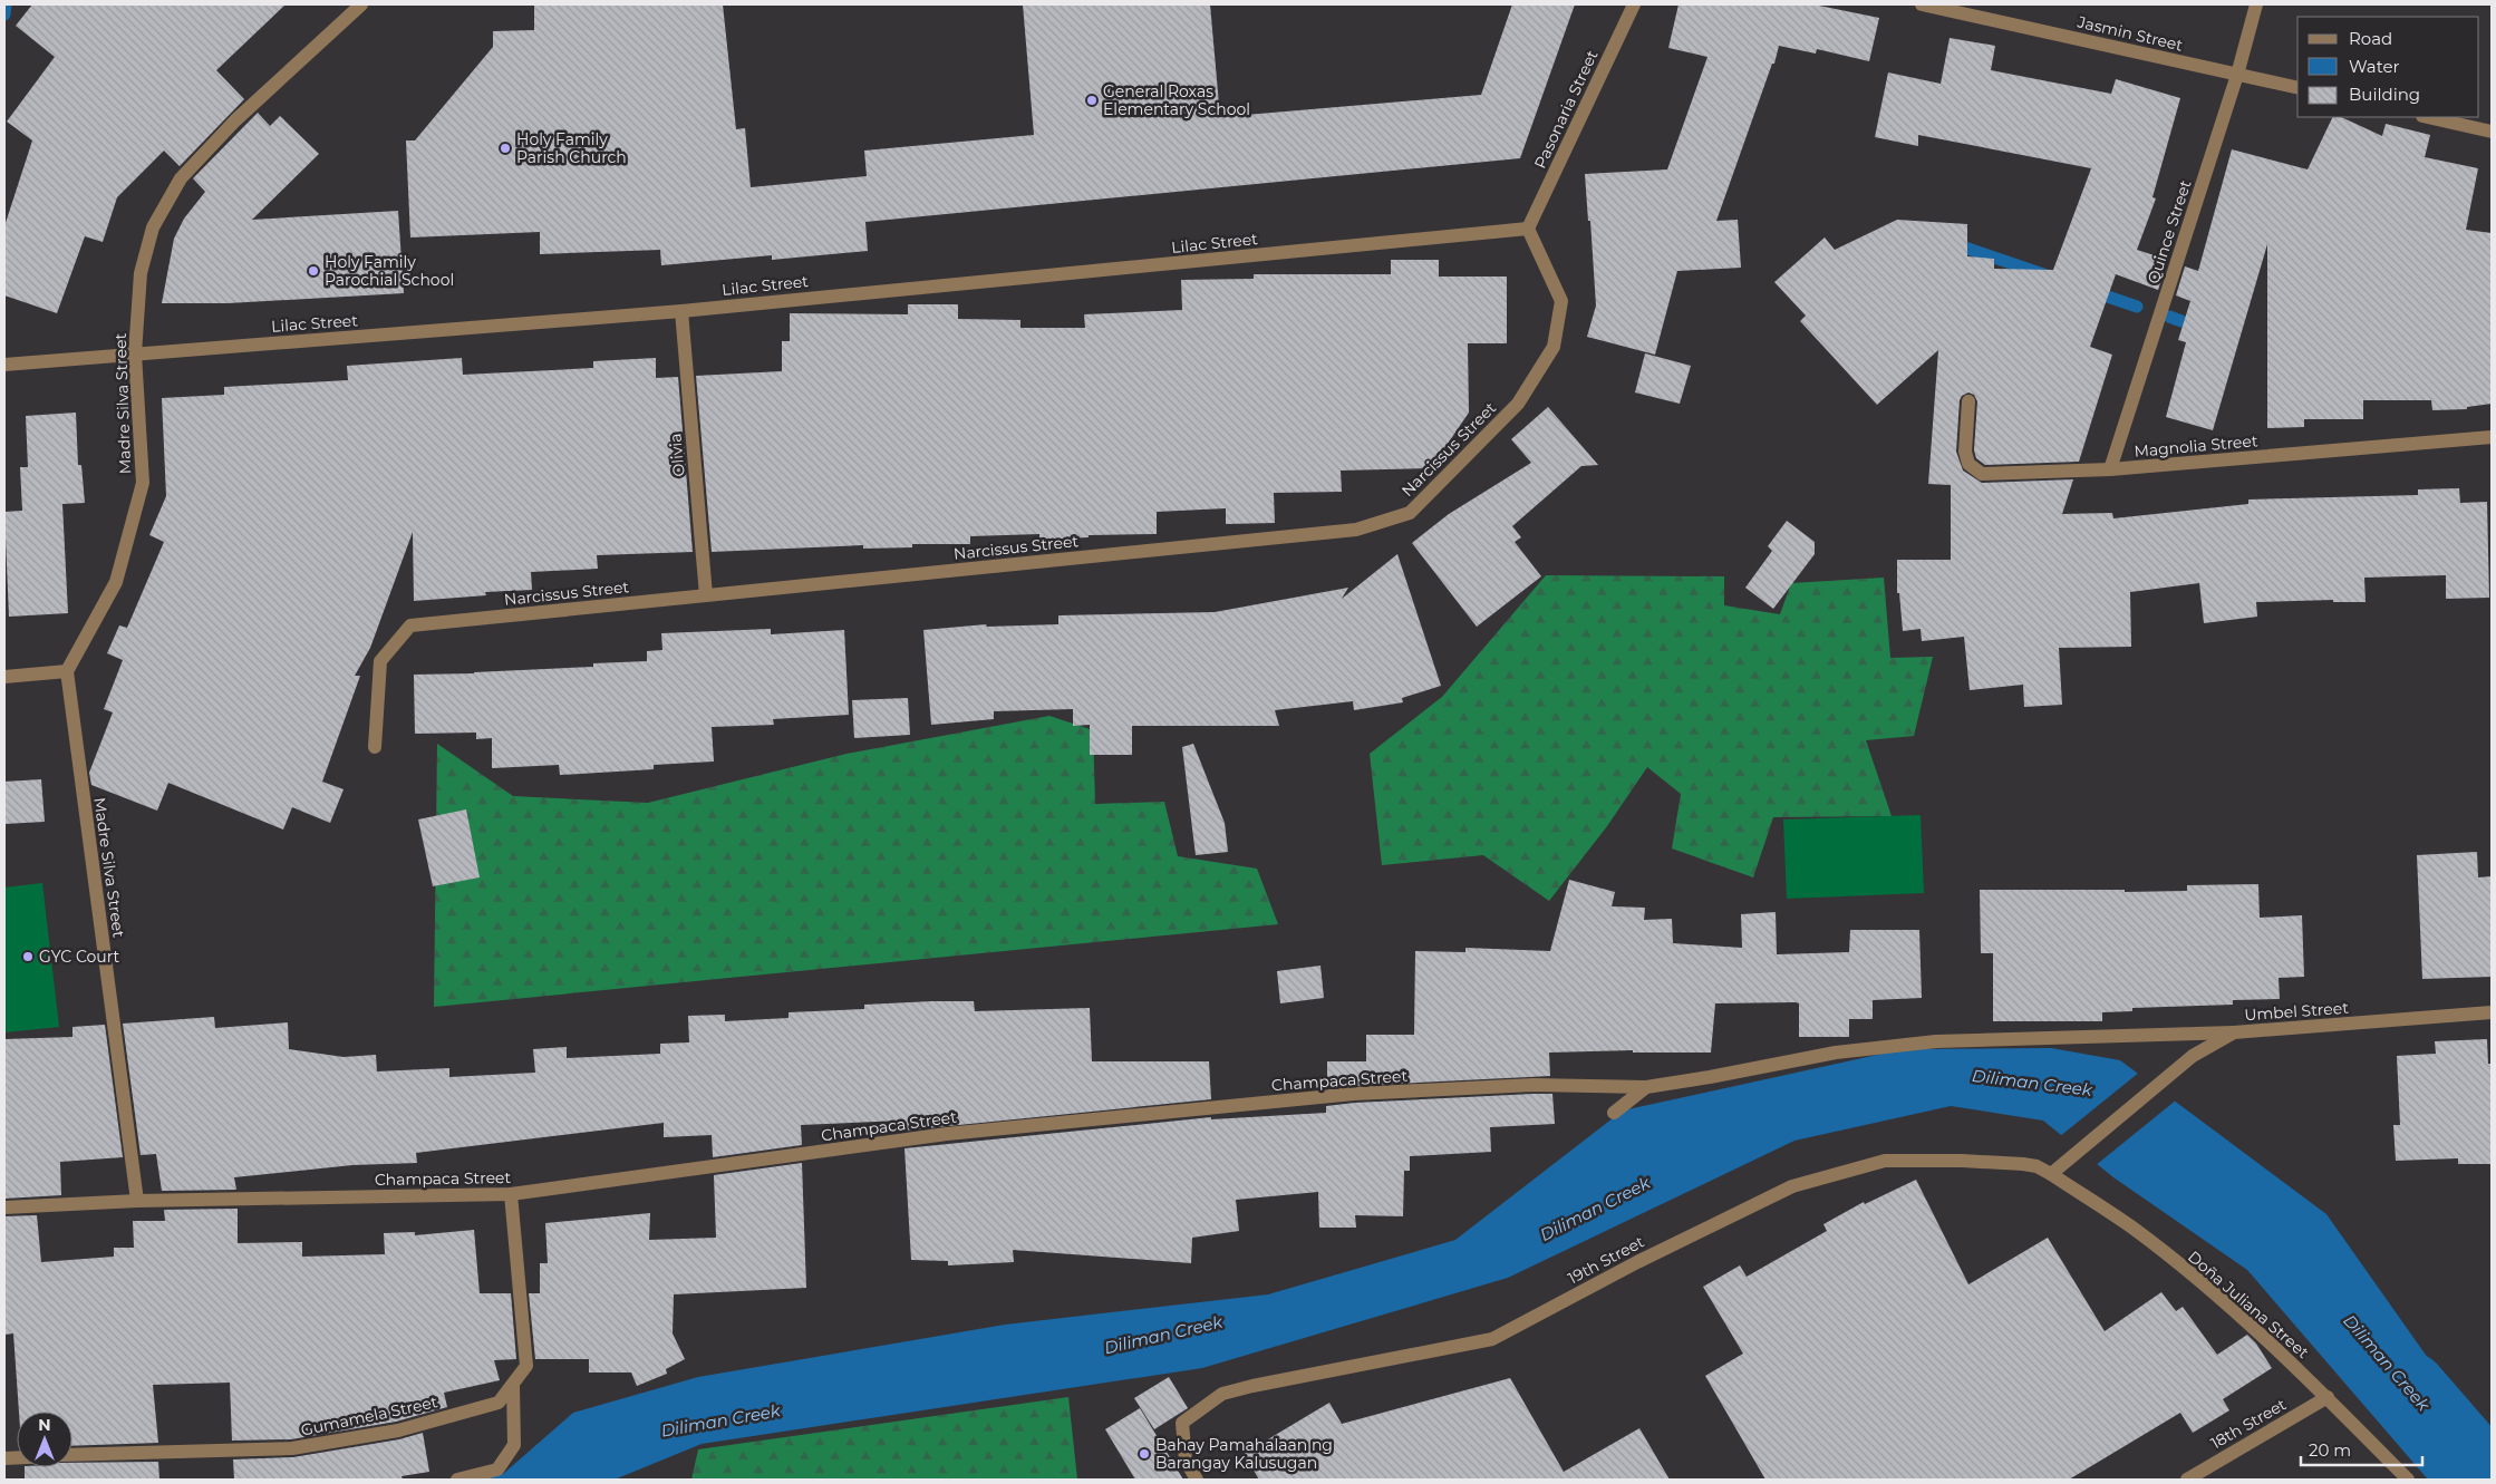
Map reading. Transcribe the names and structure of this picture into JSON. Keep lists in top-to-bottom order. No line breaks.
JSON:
{"streets":{"street":["Jasmin Street","Pasonaria Street","Quince Street","Lilac Street","Madre Silva Street","Magnolia Street","Narcissus Street","Olivia","Umbel Street","Champaca Street","19th Street","Doña Juliana Street","Gumamela Street","18th Street"]},"crossings":[["Jasmin Street","Quince Street"],["Pasonaria Street","Lilac Street"],["Pasonaria Street","Narcissus Street"],["Quince Street","Magnolia Street"],["Lilac Street","Madre Silva Street"],["Lilac Street","Narcissus Street"],["Lilac Street","Olivia"],["Madre Silva Street","Champaca Street"],["Narcissus Street","Olivia"],["Umbel Street","Champaca Street"],["Umbel Street","19th Street"],["Umbel Street","Doña Juliana Street"],["Champaca Street","Gumamela Street"],["19th Street","Doña Juliana Street"],["Doña Juliana Street","18th Street"]],"water":["Diliman Creek"],"places":["General Roxas Elementary School","Holy Family Parish Church","Holy Family Parochial School","GYC Court","Bahay Pamahalaan ng Barangay Kalusugan"],"legend":["Road","Water","Building"],"scale_bar":"20 m","north":"top"}
